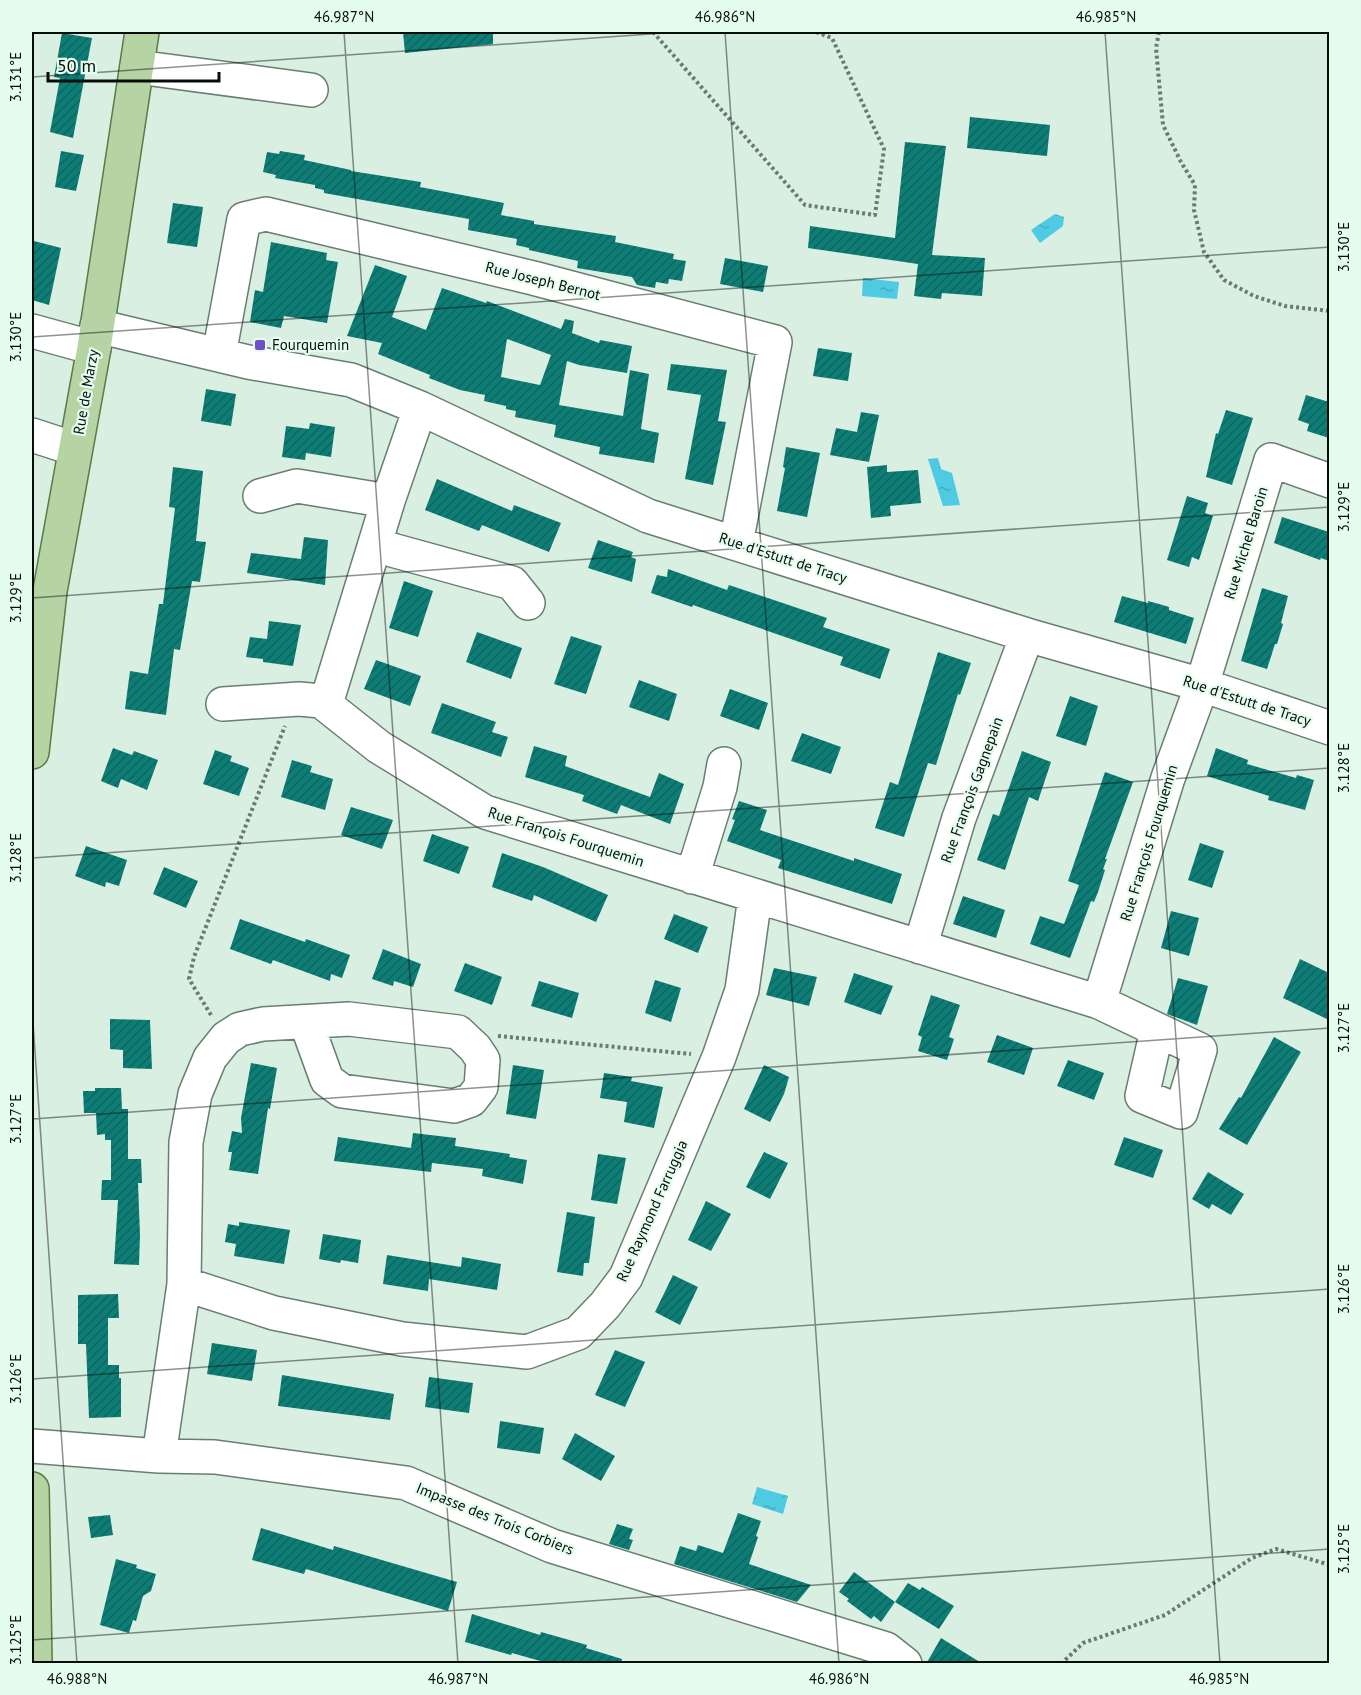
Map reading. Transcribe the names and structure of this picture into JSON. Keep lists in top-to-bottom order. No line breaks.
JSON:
{"streets":{"main road":["Rue de Marzy"],"street":["Rue Joseph Bernot","Rue Michel Baroin","Rue d'Estutt de Tracy","Rue François Gagnepain","Rue François Fourquemin","Rue Raymond Farruggia","Impasse des Trois Corbiers"]},"crossings":[["Rue Joseph Bernot","Rue d'Estutt de Tracy"],["Rue de Marzy","Rue d'Estutt de Tracy"],["Rue Michel Baroin","Rue d'Estutt de Tracy"],["Rue Michel Baroin","Rue François Fourquemin"],["Rue d'Estutt de Tracy","Rue François Gagnepain"],["Rue d'Estutt de Tracy","Rue François Fourquemin"],["Rue François Gagnepain","Rue François Fourquemin"],["Rue François Fourquemin","Rue Raymond Farruggia"]],"places":{"transit":["Fourquemin"]},"scale_bar":"50 m","coordinates":["46.987°N","46.986°N","46.985°N","3.131°E","3.130°E","3.129°E","3.128°E","3.127°E","3.126°E","3.125°E","46.988°N"]}
